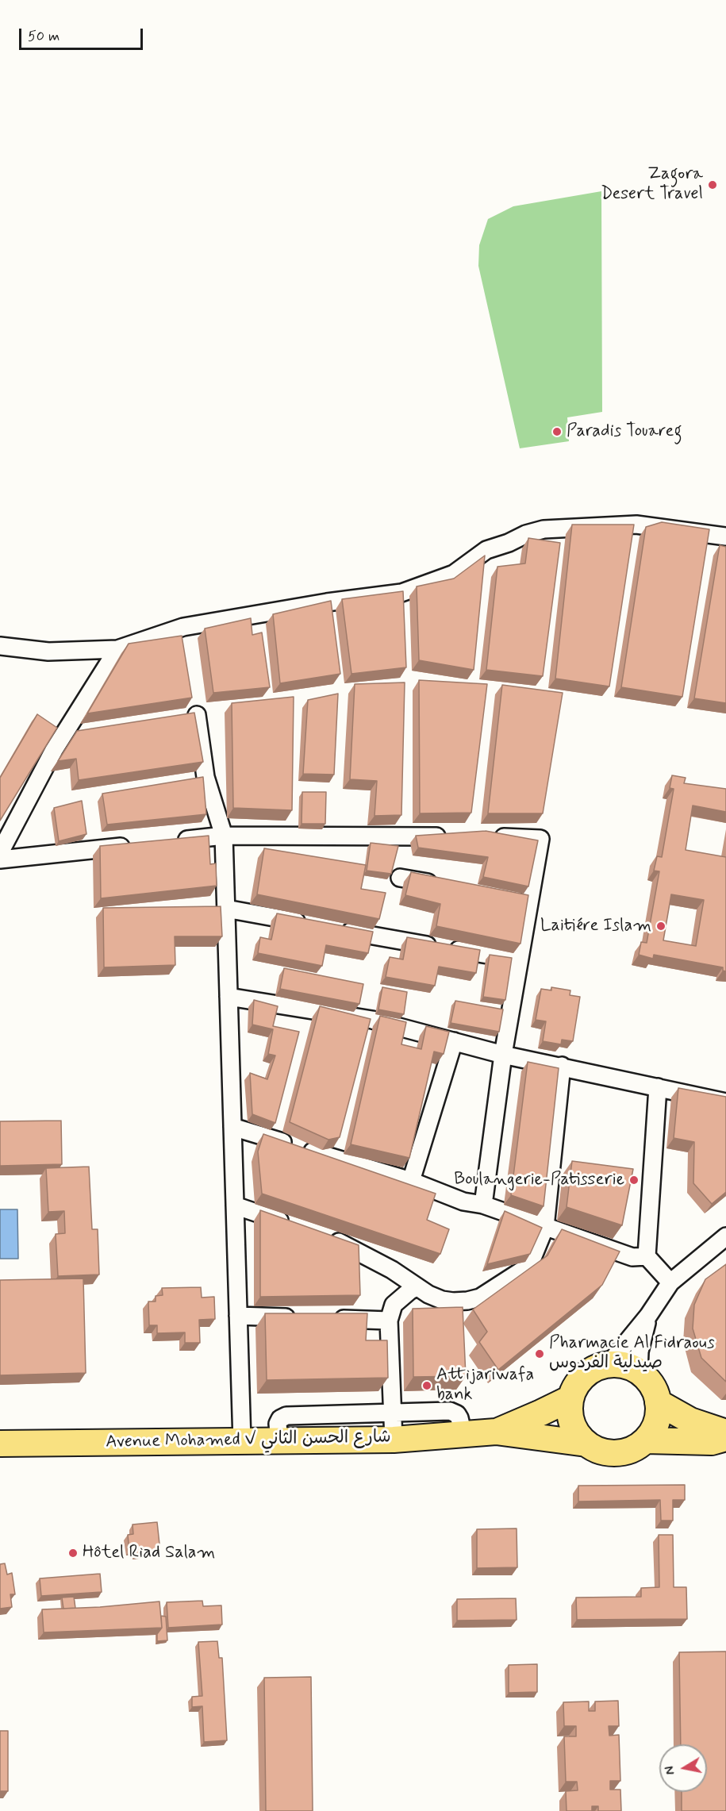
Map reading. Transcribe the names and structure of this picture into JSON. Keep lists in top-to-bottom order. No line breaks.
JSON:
{"streets":{"main road":["Avenue Mohamed V شارع الحسن الثاني"]},"places":["Zagora Desert Travel","Paradis Touareg","Laitiére Islam","Boulangerie-Patisserie","Pharmacie Al Fidraous صيدلية الفردوس","Attijariwafa bank","Hôtel Riad Salam"],"scale_bar":"50 m","north":"left"}
